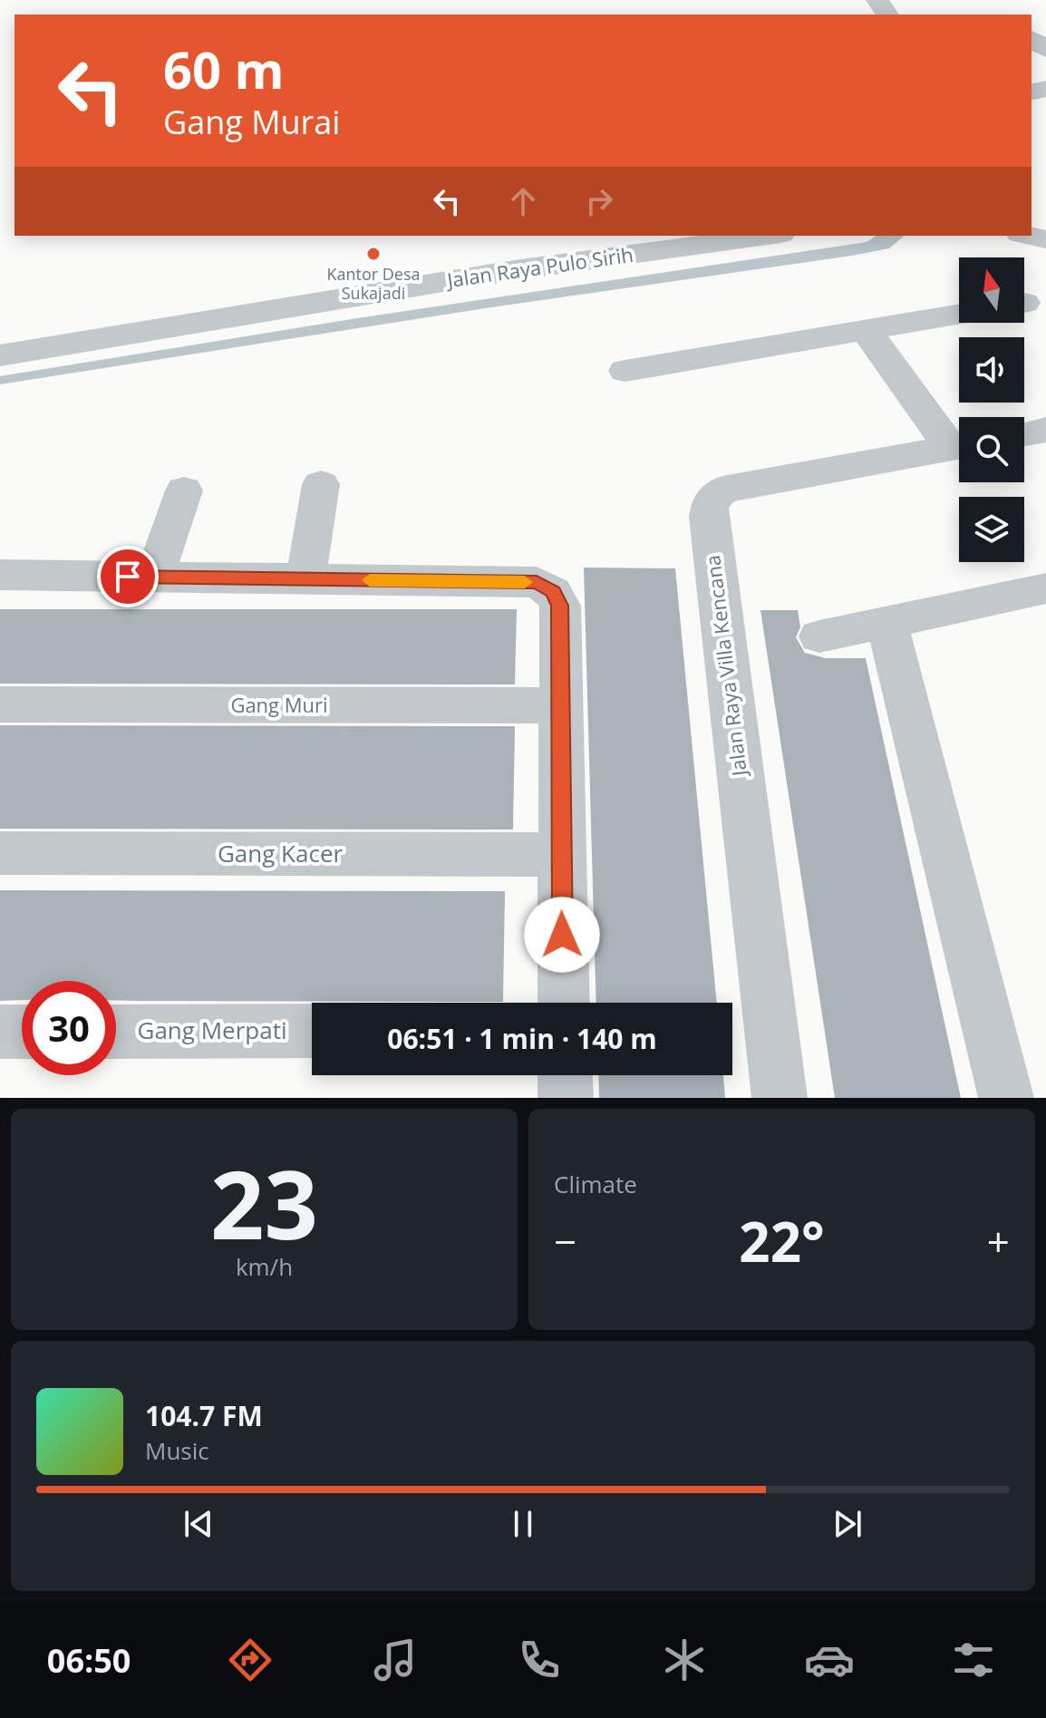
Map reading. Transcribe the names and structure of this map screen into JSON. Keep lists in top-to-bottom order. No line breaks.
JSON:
{"streets":{"street":["Jalan Raya Pulo Sirih","Jalan Raya Villa Kencana","Gang Muri","Gang Kacer","Gang Merpati"]},"places":["Kantor Desa Sukajadi"],"north":"top","page":{"turn":["60 m","Gang Murai"],"limit":"30","trip":"06:51 · 1 min · 140 m","tile":[["23","km/h"],"Climate"],"heat":["−","22°","+"],"song":["104.7 FM","Music"],"tabs":"06:50"}}
